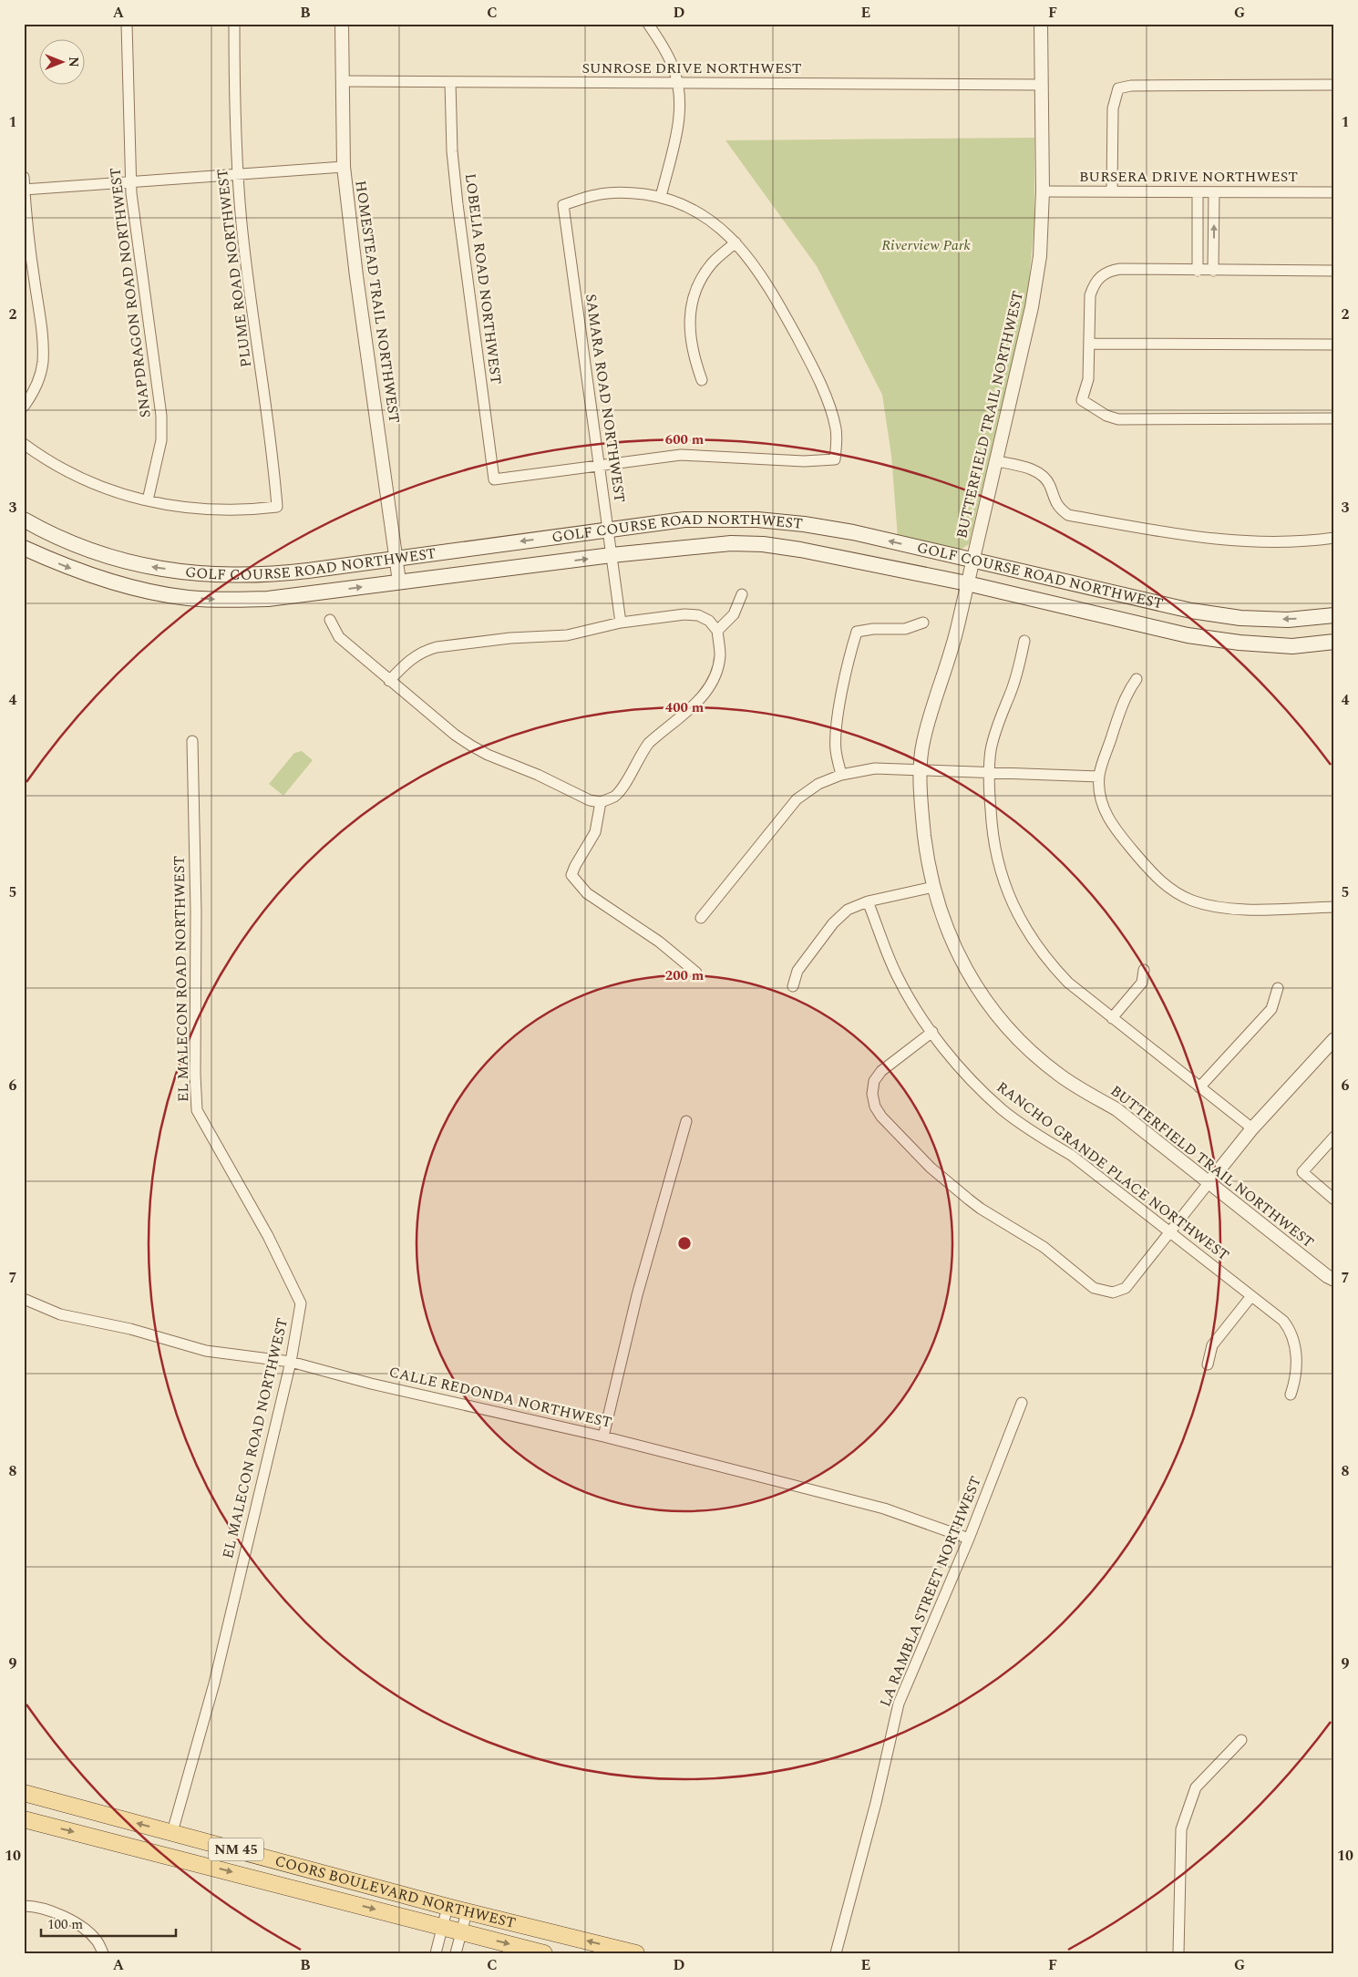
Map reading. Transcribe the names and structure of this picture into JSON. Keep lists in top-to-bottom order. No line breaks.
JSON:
{"streets":{"main road":["GOLF COURSE ROAD NORTHWEST","NM 45","COORS BOULEVARD NORTHWEST"],"street":["SUNROSE DRIVE NORTHWEST","BURSERA DRIVE NORTHWEST","PLUME ROAD NORTHWEST","LOBELIA ROAD NORTHWEST","SNAPDRAGON ROAD NORTHWEST","HOMESTEAD TRAIL NORTHWEST","SAMARA ROAD NORTHWEST","BUTTERFIELD TRAIL NORTHWEST","EL MALECON ROAD NORTHWEST","RANCHO GRANDE PLACE NORTHWEST","CALLE REDONDA NORTHWEST","LA RAMBLA STREET NORTHWEST"]},"crossings":[["SUNROSE DRIVE NORTHWEST","LOBELIA ROAD NORTHWEST"],["SUNROSE DRIVE NORTHWEST","HOMESTEAD TRAIL NORTHWEST"],["SUNROSE DRIVE NORTHWEST","BUTTERFIELD TRAIL NORTHWEST"],["BURSERA DRIVE NORTHWEST","BUTTERFIELD TRAIL NORTHWEST"],["PLUME ROAD NORTHWEST","SNAPDRAGON ROAD NORTHWEST"],["LOBELIA ROAD NORTHWEST","SAMARA ROAD NORTHWEST"],["HOMESTEAD TRAIL NORTHWEST","GOLF COURSE ROAD NORTHWEST"],["SAMARA ROAD NORTHWEST","GOLF COURSE ROAD NORTHWEST"],["BUTTERFIELD TRAIL NORTHWEST","GOLF COURSE ROAD NORTHWEST"],["EL MALECON ROAD NORTHWEST","CALLE REDONDA NORTHWEST"],["EL MALECON ROAD NORTHWEST","COORS BOULEVARD NORTHWEST"],["CALLE REDONDA NORTHWEST","LA RAMBLA STREET NORTHWEST"]],"parks":["Riverview Park"],"scale_bar":"100 m","north":"right","grid":{"columns":["A","B","C","D","E","F","G"],"rows":["1","2","3","4","5","6","7","8","9","10"]},"rings":["600 m","400 m","200 m"]}
